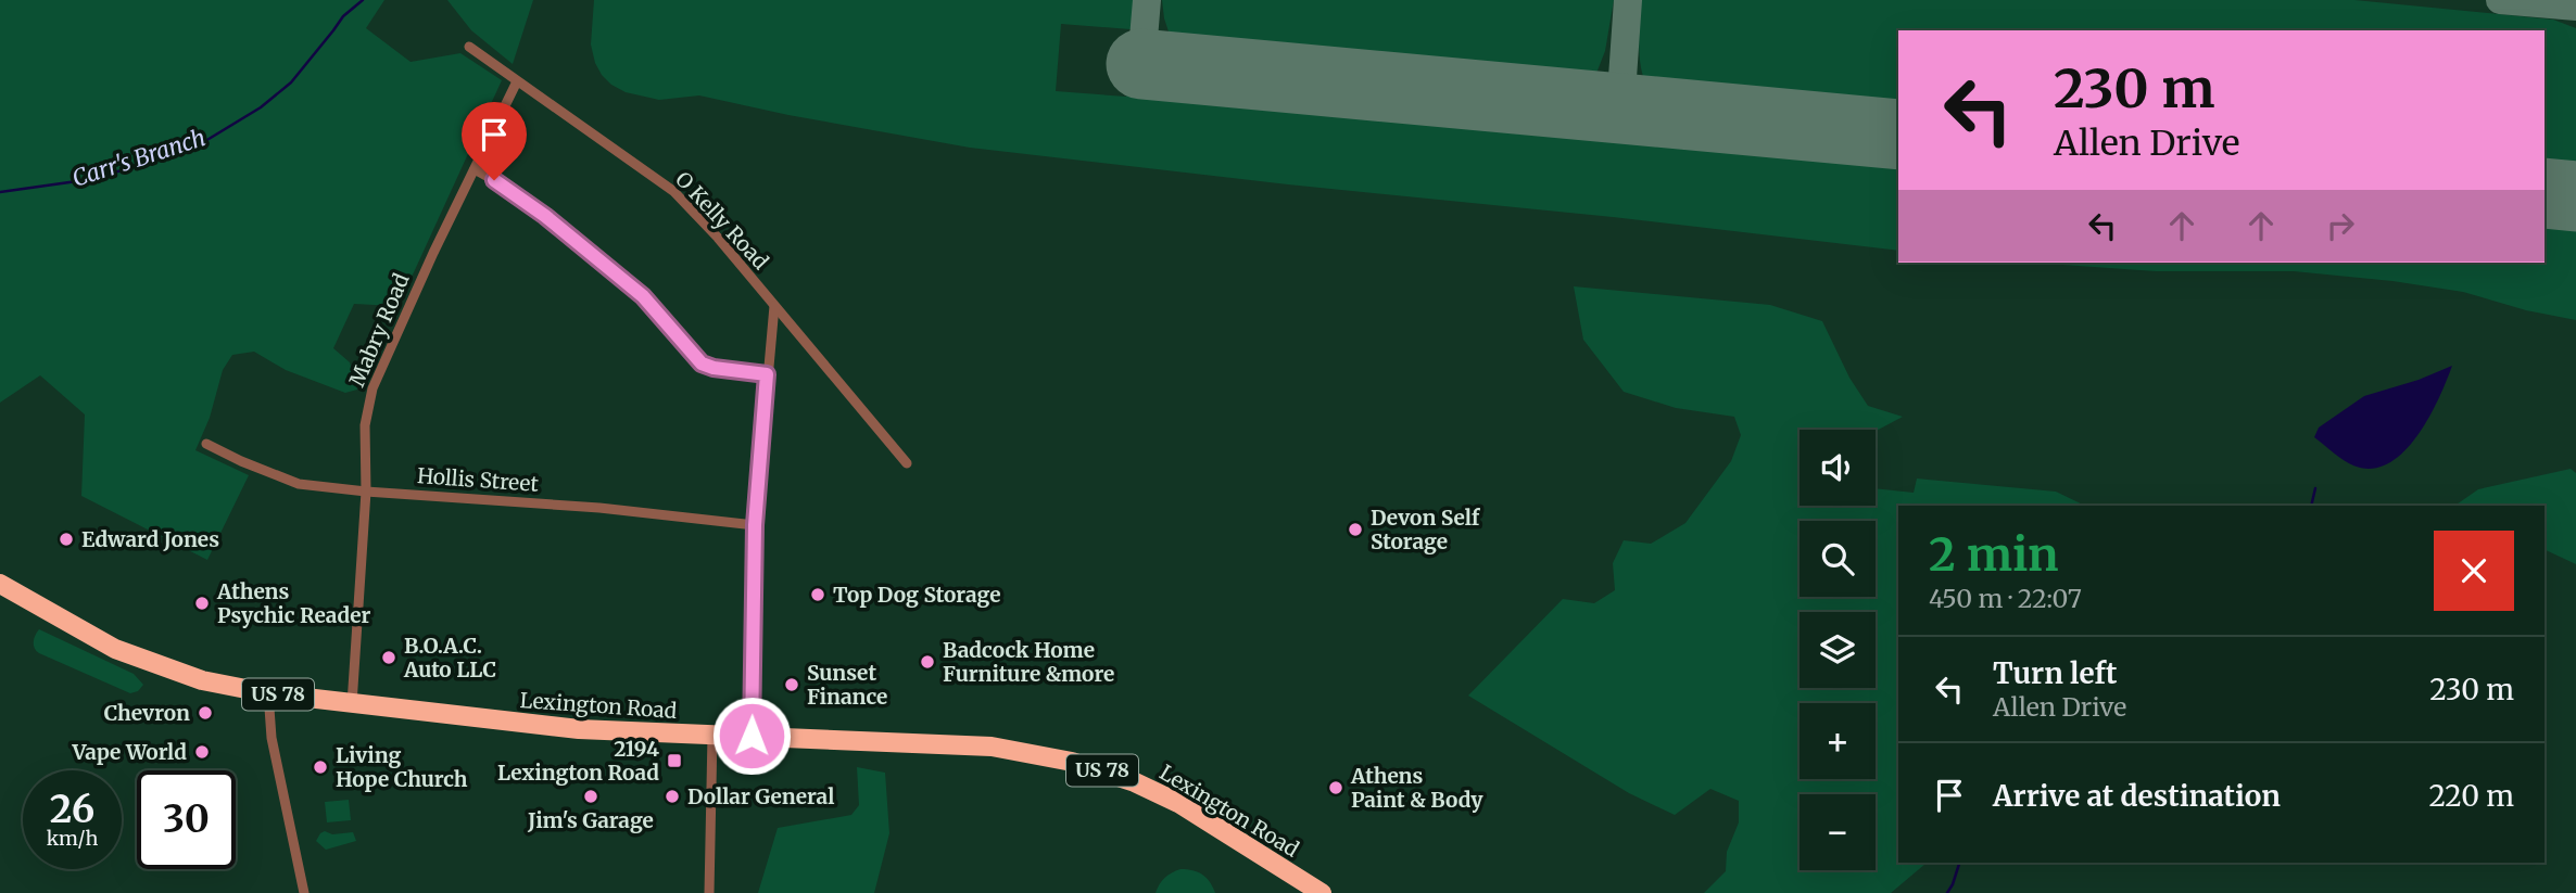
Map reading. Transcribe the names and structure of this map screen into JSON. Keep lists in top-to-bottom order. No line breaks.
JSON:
{"streets":{"highway":["US 78","Lexington Road"],"street":["O Kelly Road","Mabry Road","Hollis Street"]},"crossings":[["O Kelly Road","Mabry Road"],["Mabry Road","Hollis Street"],["Mabry Road","Lexington Road"]],"water":["Carr's Branch"],"places":{"other":["Devon Self Storage","Edward Jones","Top Dog Storage","Athens Psychic Reader","B.O.A.C. Auto LLC","Badcock Home Furniture &more","Sunset Finance","Chevron","Vape World","Living Hope Church","Athens Paint & Body","Jim's Garage","Dollar General"],"transit":["2194 Lexington Road"]},"page":{"turn":["230 m","Allen Drive"],"map_buttons":["+","−"],"heading":["2 min","450 m · 22:07"],"list":[{"name":"Turn left","note":"Allen Drive","value":"230 m"},{"name":"Arrive at destination","value":"220 m"}],"speed":"26 km/h","limit":"30"}}
